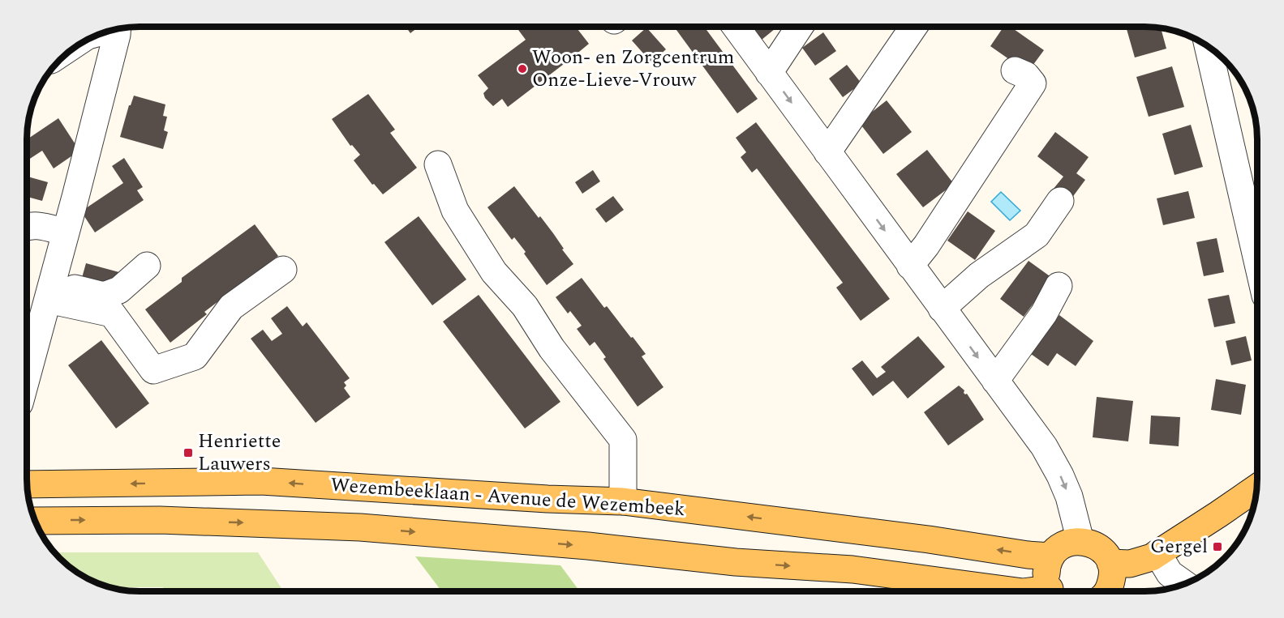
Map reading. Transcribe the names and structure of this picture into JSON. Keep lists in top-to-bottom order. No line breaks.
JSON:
{"streets":{"main road":["Wezembeeklaan - Avenue de Wezembeek"]},"places":{"other":["Woon- en Zorgcentrum Onze-Lieve-Vrouw"],"transit":["Henriette Lauwers","Gergel"]}}
